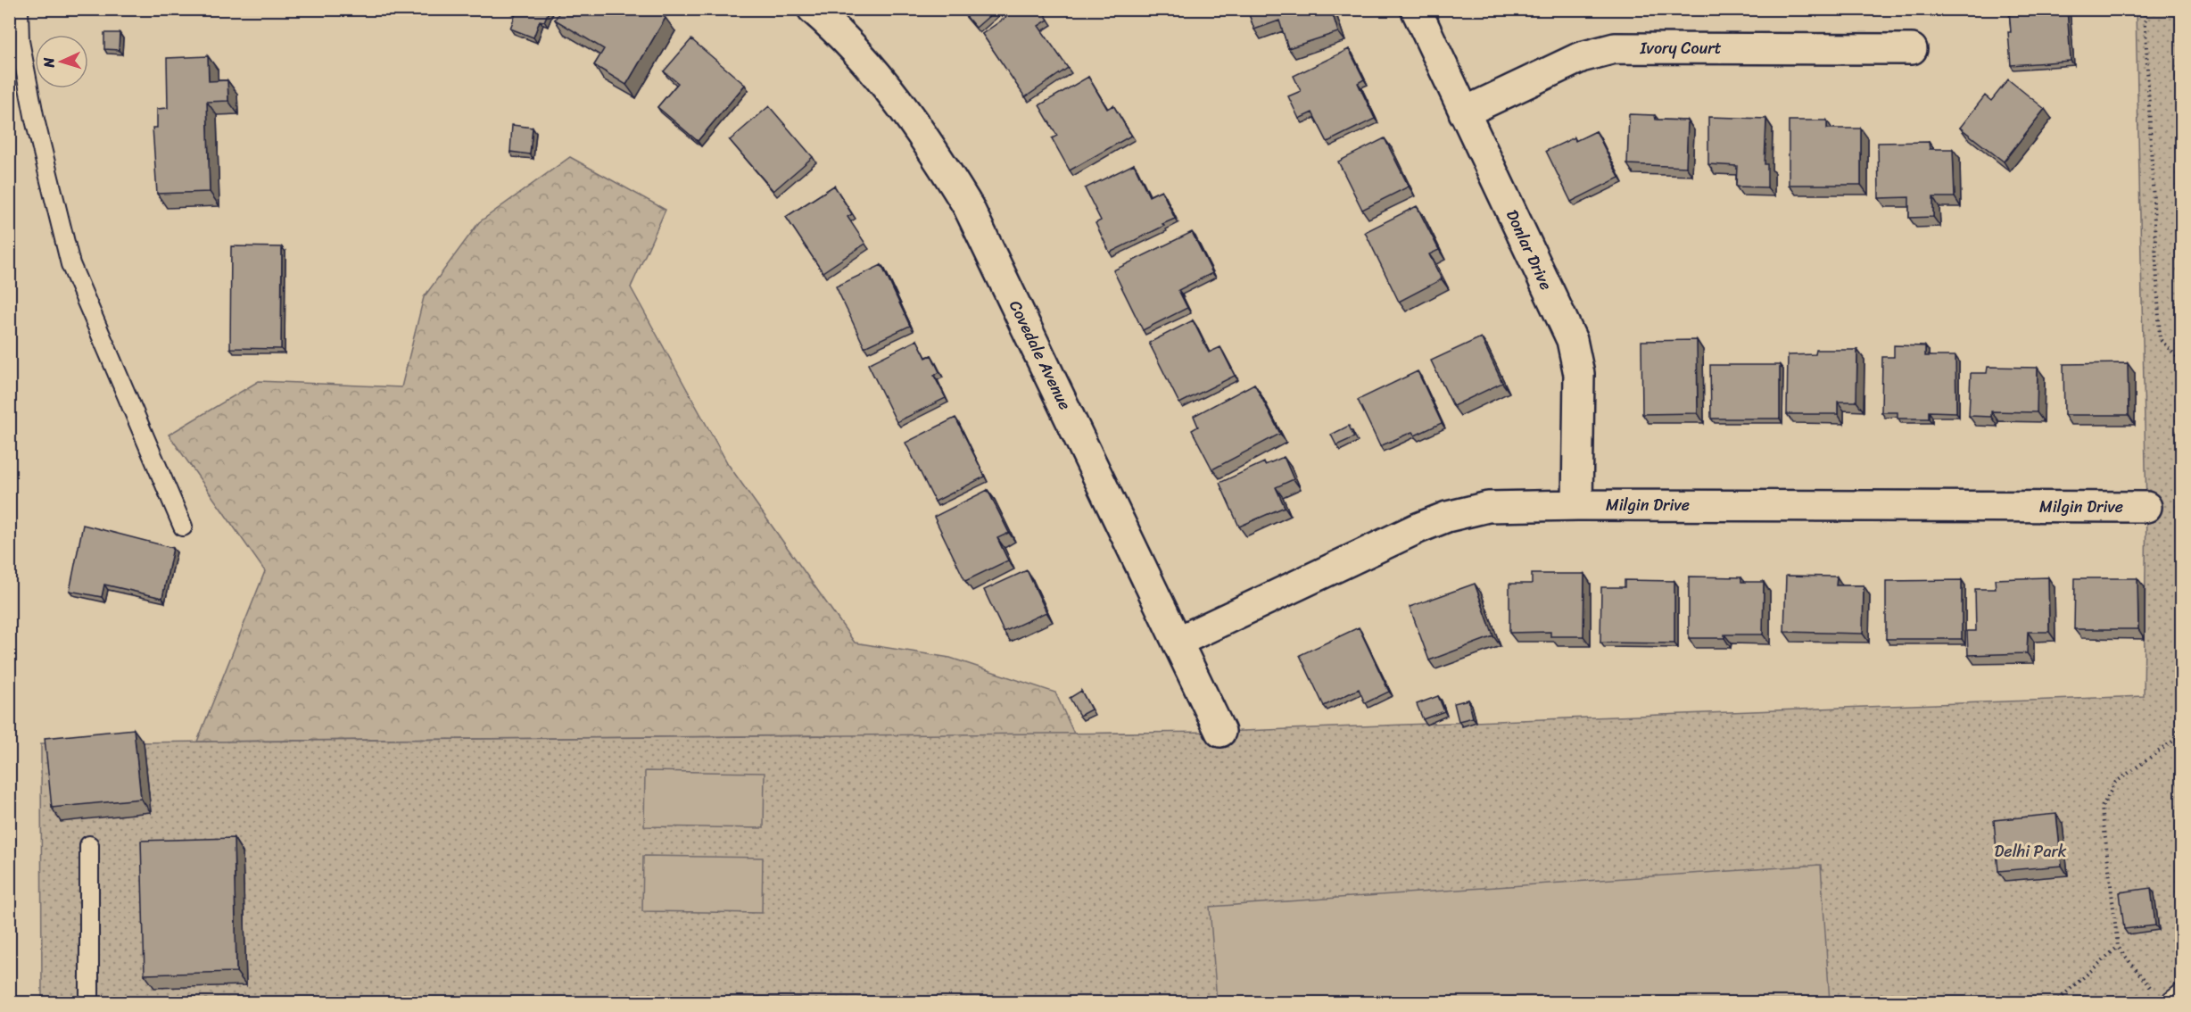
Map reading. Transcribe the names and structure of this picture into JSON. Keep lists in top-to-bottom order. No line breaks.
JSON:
{"streets":{"street":["Ivory Court","Donlar Drive","Covedale Avenue","Milgin Drive"]},"crossings":[["Ivory Court","Donlar Drive"],["Donlar Drive","Milgin Drive"],["Covedale Avenue","Milgin Drive"]],"parks":["Delhi Park"],"north":"left"}
